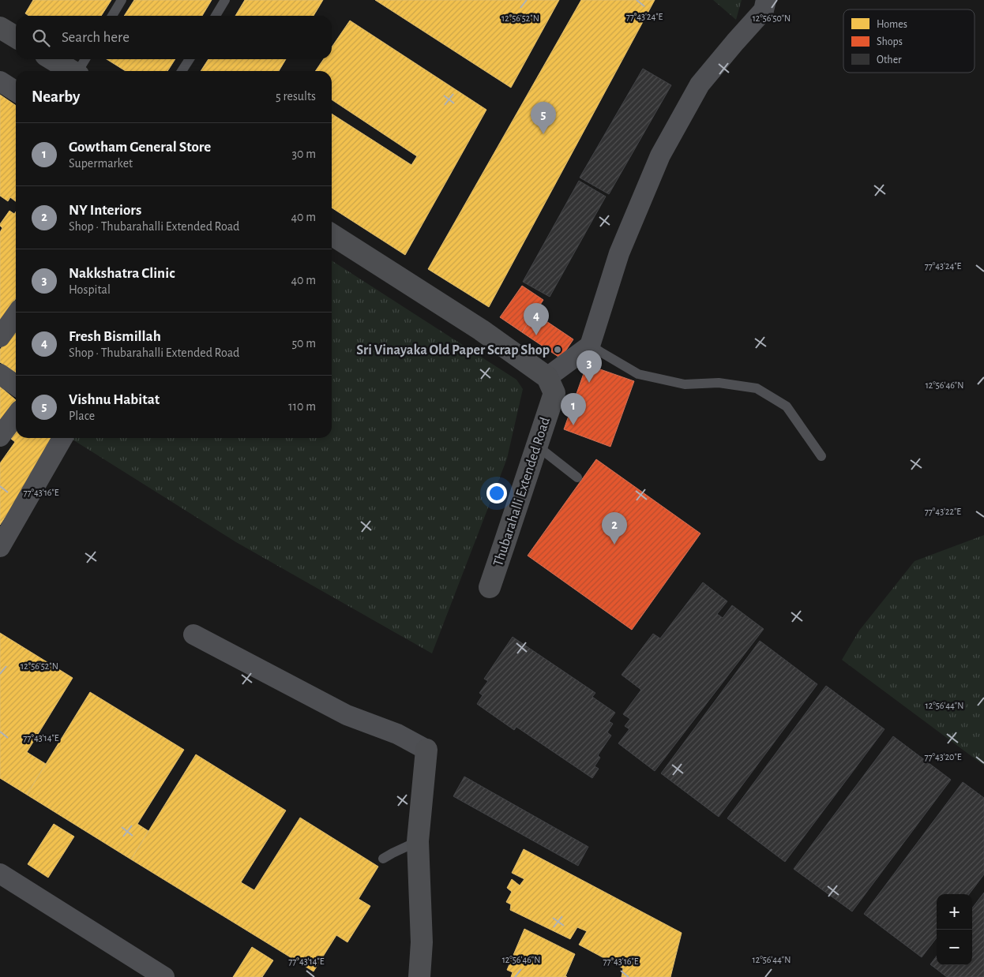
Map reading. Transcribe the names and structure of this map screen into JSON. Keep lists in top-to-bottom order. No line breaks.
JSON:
{"streets":{"street":["Thubarahalli Extended Road"]},"places":["Sri Vinayaka Old Paper Scrap Shop"],"legend":["Homes","Shops","Other"],"page":{"search":"Search here","heading":["Nearby","5 results"],"pins":["5","4","3","1","2"],"list":[{"mark":"1","name":"Gowtham General Store","note":"Supermarket","value":"30 m"},{"mark":"2","name":"NY Interiors","note":"Shop · Thubarahalli Extended Road","value":"40 m"},{"mark":"3","name":"Nakkshatra Clinic","note":"Hospital","value":"40 m"},{"mark":"4","name":"Fresh Bismillah","note":"Shop · Thubarahalli Extended Road","value":"50 m"},{"mark":"5","name":"Vishnu Habitat","note":"Place","value":"110 m"}],"map_buttons":["+","−"]},"coordinates":["77°43'24\"E","12°56'52\"N","12°56'50\"N","12°56'46\"N","77°43'16\"E","77°43'22\"E","12°56'44\"N","77°43'14\"E","77°43'20\"E"]}
